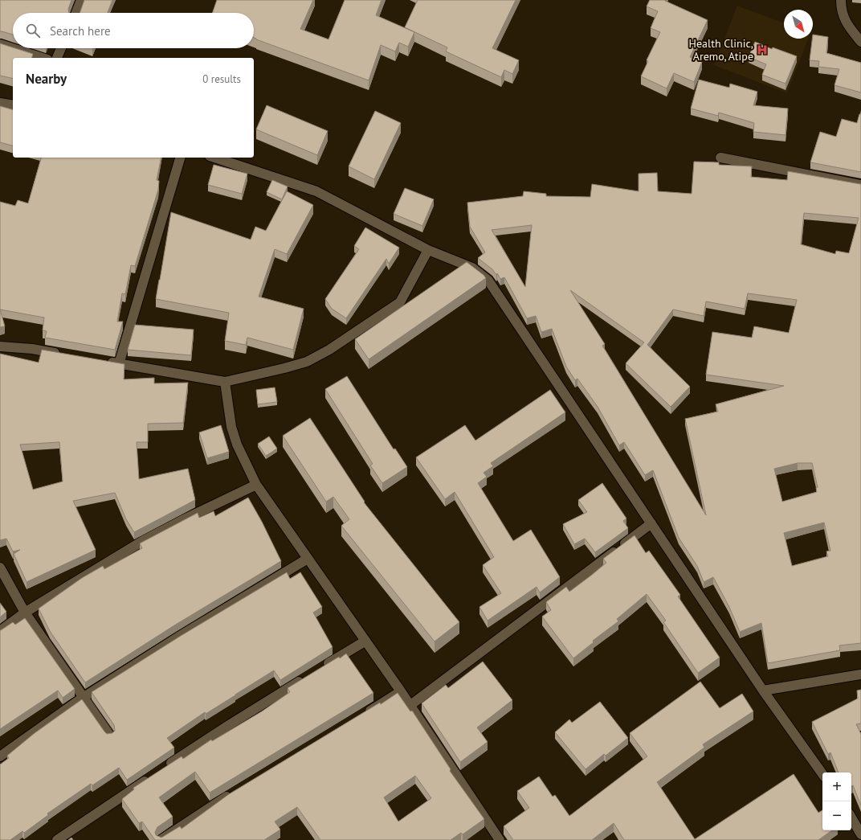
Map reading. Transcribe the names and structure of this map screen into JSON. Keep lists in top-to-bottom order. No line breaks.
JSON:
{"places":{"hospital":["Health Clinic, Aremo, Atipe"]},"north":"bottom right","page":{"search":"Search here","heading":["Nearby","0 results"],"map_buttons":["+","−"]}}
